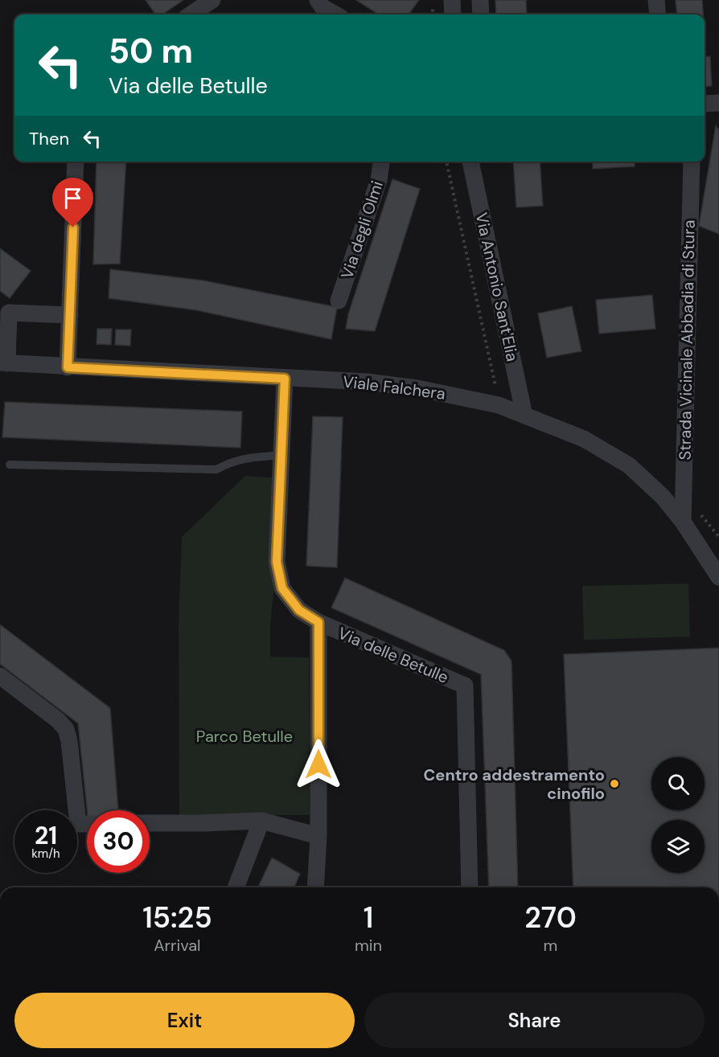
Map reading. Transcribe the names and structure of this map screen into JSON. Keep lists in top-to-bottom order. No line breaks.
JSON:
{"streets":{"street":["Via degli Olmi","Via Antonio Sant'Elia","Strada Vicinale Abbadia di Stura","Viale Falchera","Via delle Betulle"]},"crossings":[["Via Antonio Sant'Elia","Viale Falchera"],["Strada Vicinale Abbadia di Stura","Viale Falchera"],["Viale Falchera","Via delle Betulle"]],"parks":["Parco Betulle"],"places":["Centro addestramento cinofilo"],"page":{"turn":["50 m","Via delle Betulle"],"then":"Then","speed":"21 km/h","limit":"30","eta":["15:25","Arrival","1","min","270","m"],"buttons":["Exit","Share"]}}
